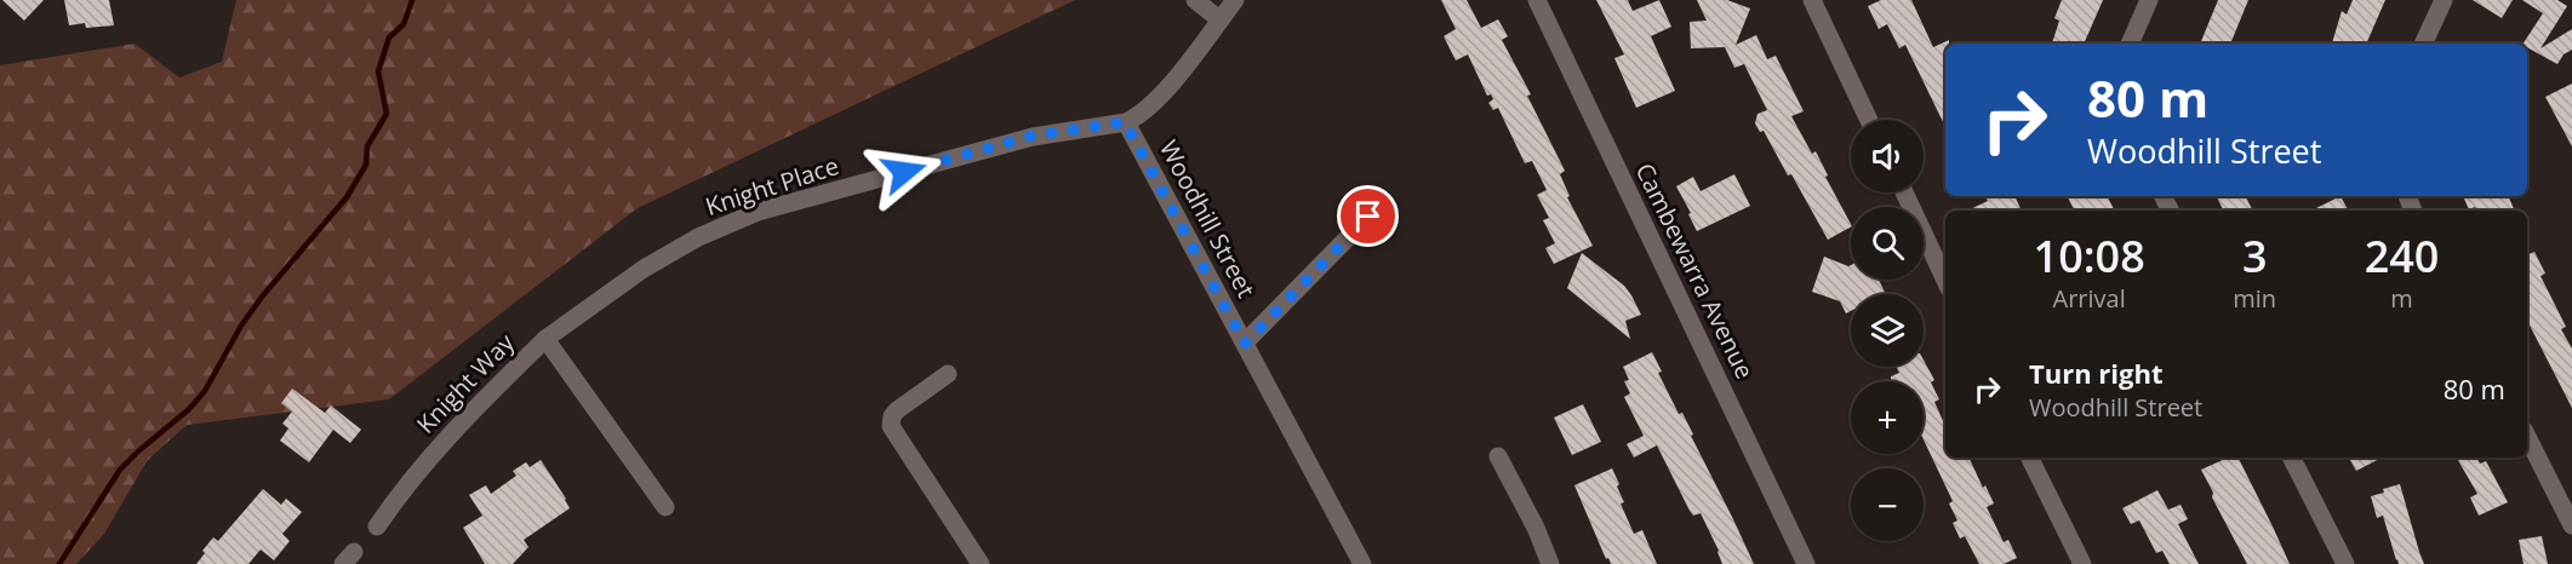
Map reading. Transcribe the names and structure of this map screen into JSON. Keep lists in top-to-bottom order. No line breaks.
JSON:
{"streets":{"street":["Knight Place","Woodhill Street","Cambewarra Avenue","Knight Way"]},"crossings":[["Knight Place","Woodhill Street"],["Knight Place","Knight Way"]],"page":{"turn":["80 m","Woodhill Street"],"map_buttons":["+","−"],"eta":["10:08","Arrival","3","min","240","m"],"list":[{"name":"Turn right","note":"Woodhill Street","value":"80 m"}]}}
